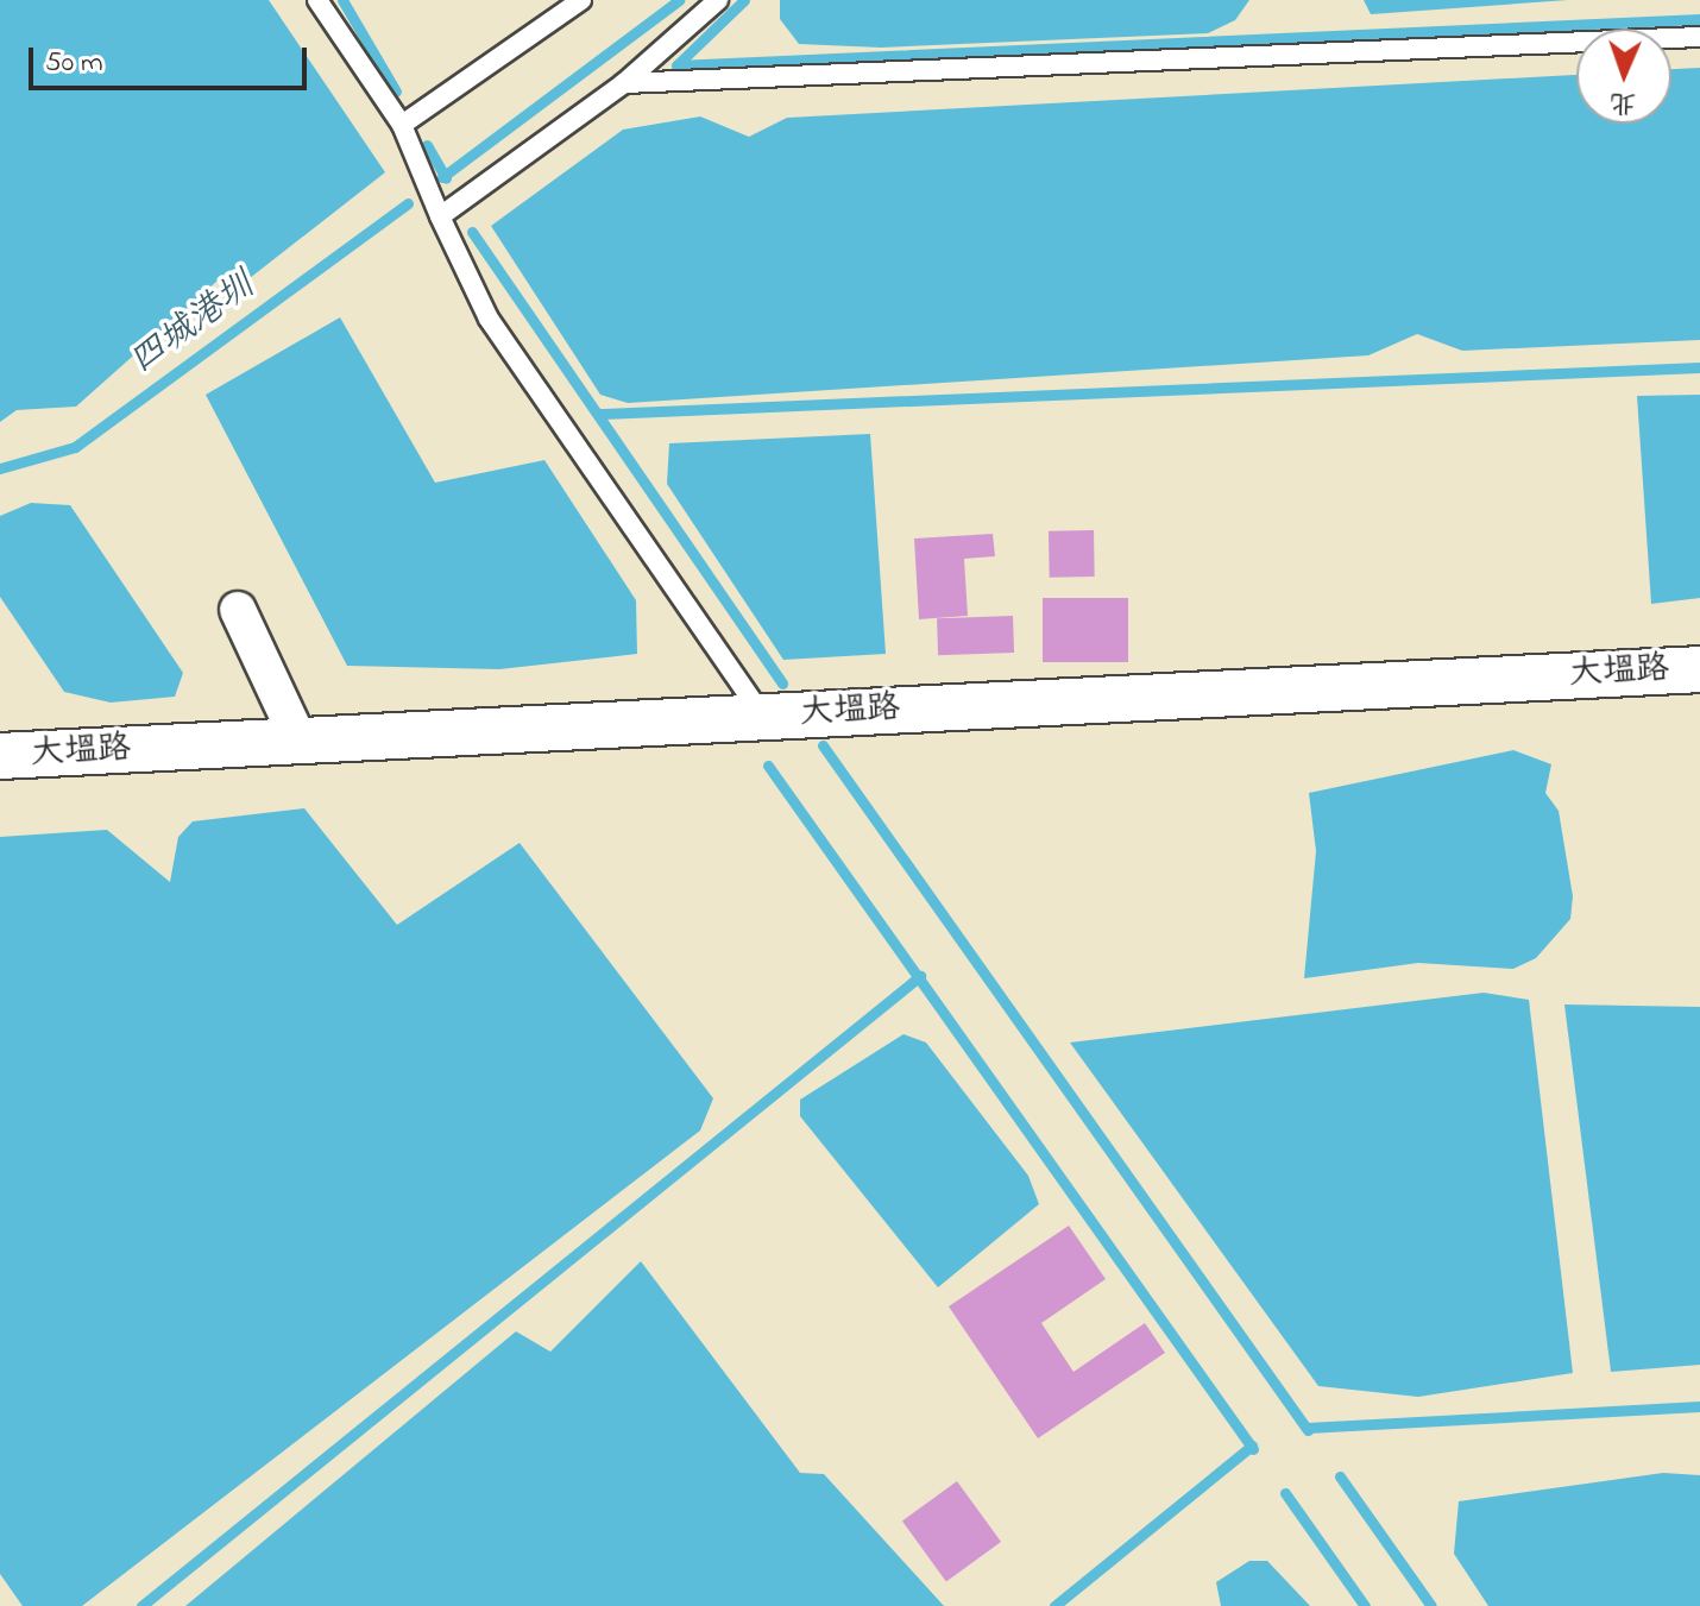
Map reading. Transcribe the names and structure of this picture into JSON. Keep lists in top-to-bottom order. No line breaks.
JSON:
{"streets":{"street":["大塭路"]},"water":["四城港圳"],"scale_bar":"50 m","north":"bottom"}
